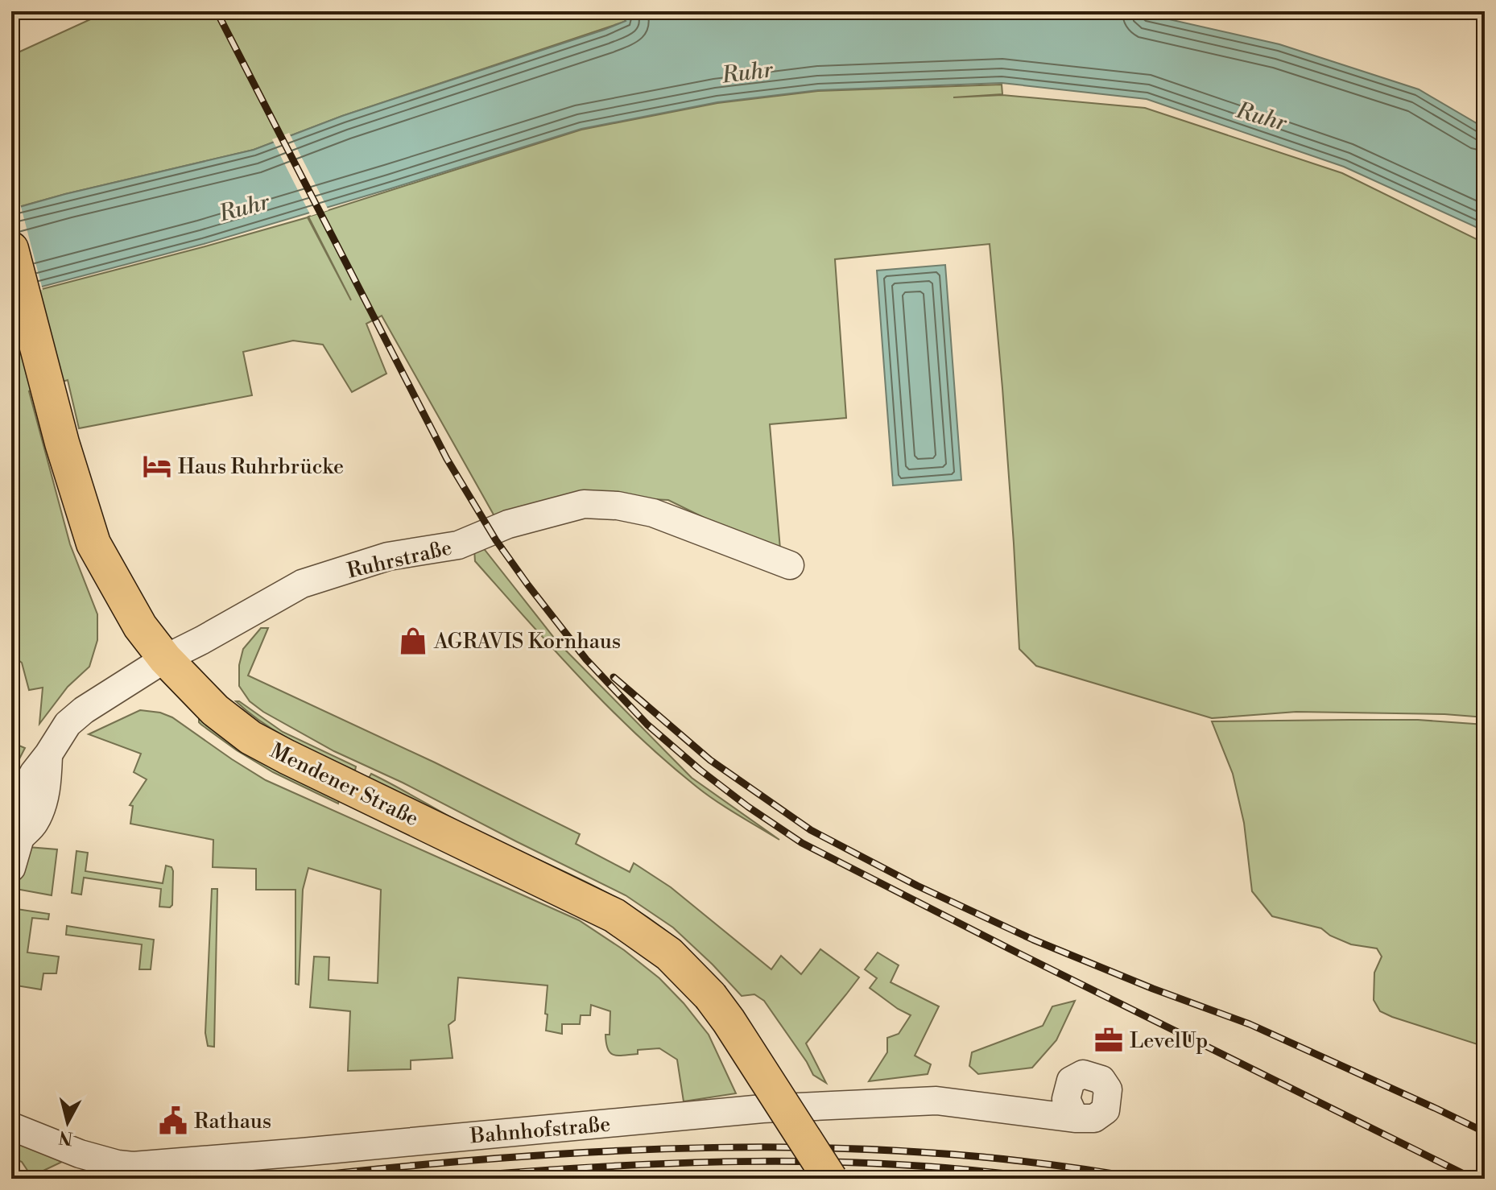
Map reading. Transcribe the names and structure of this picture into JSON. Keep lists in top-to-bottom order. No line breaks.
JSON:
{"streets":{"main road":["Mendener Straße"],"street":["Ruhrstraße","Bahnhofstraße"]},"crossings":[["Ruhrstraße","Mendener Straße"]],"water":["Ruhr"],"places":{"hotel":["Haus Ruhrbrücke"],"shop":["AGRAVIS Kornhaus"],"office":["LevelUp"],"public building":["Rathaus"]},"north":"bottom"}
